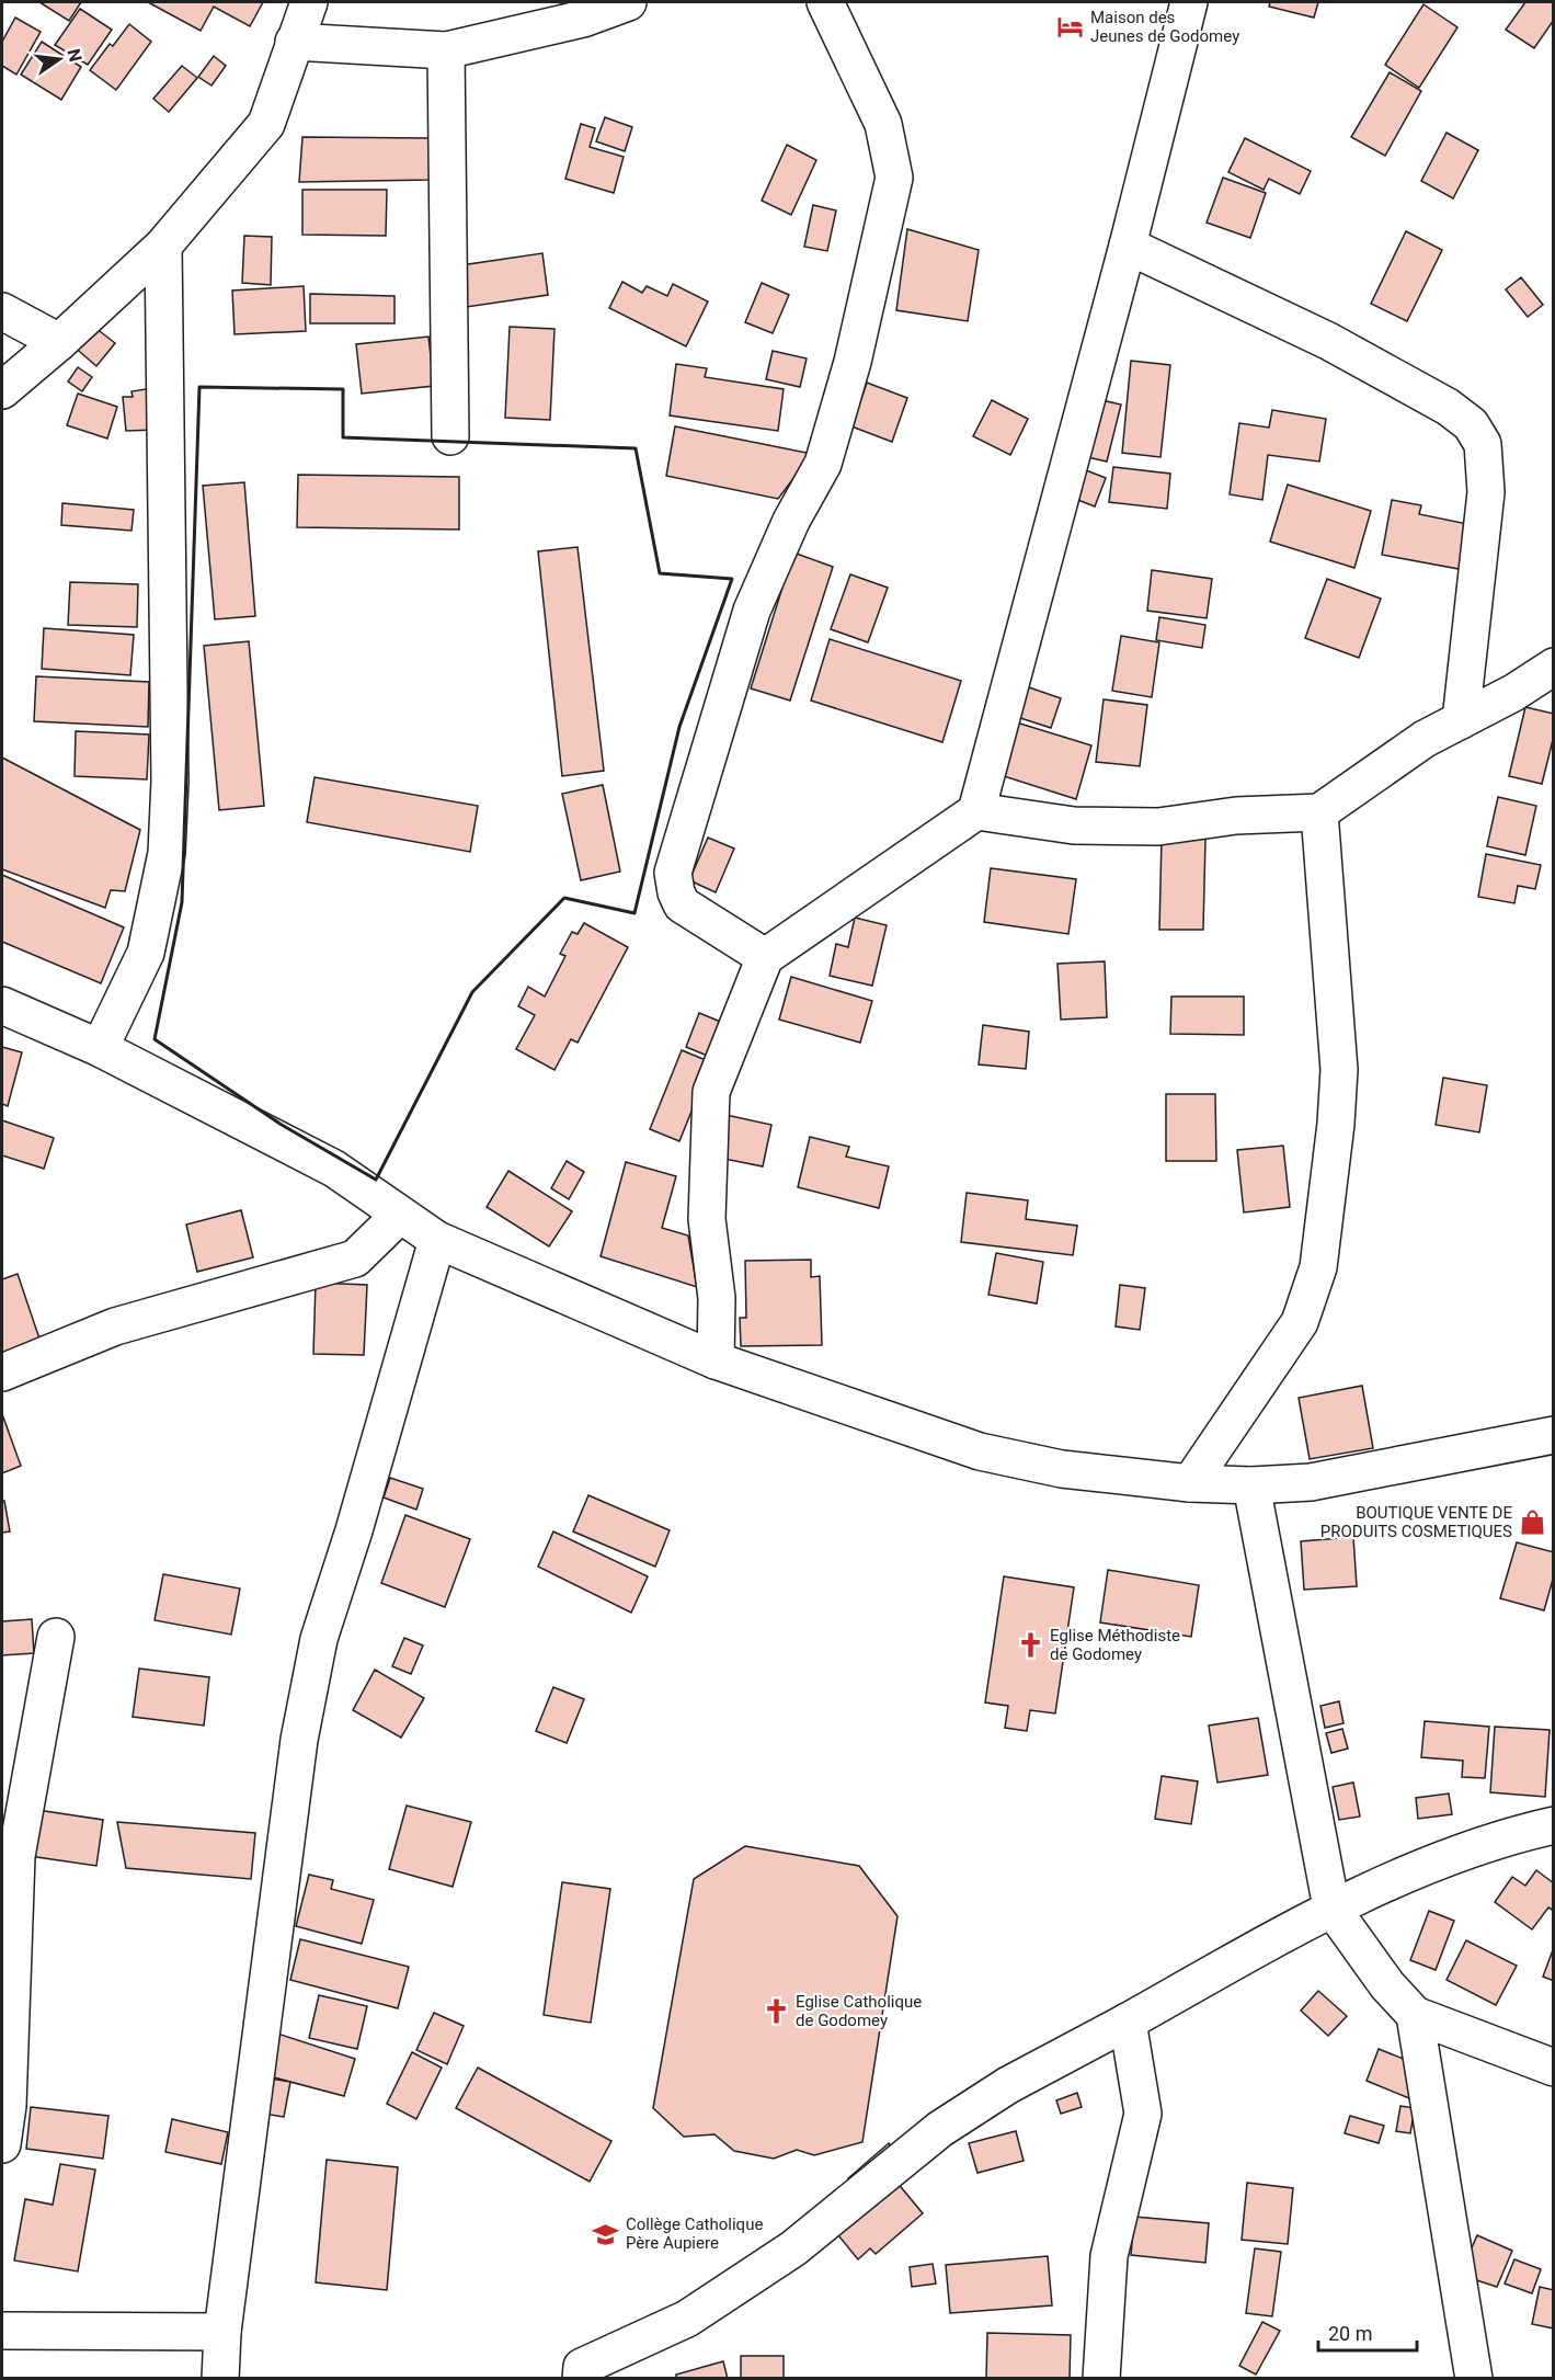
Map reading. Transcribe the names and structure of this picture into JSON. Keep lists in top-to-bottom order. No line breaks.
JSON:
{"places":{"hotel":["Maison des Jeunes de Godomey"],"shop":["BOUTIQUE VENTE DE PRODUITS COSMETIQUES"],"church":["Eglise Méthodiste de Godomey","Eglise Catholique de Godomey"],"school or university":["Collège Catholique Père Aupiere"]},"scale_bar":"20 m","north":"right"}
